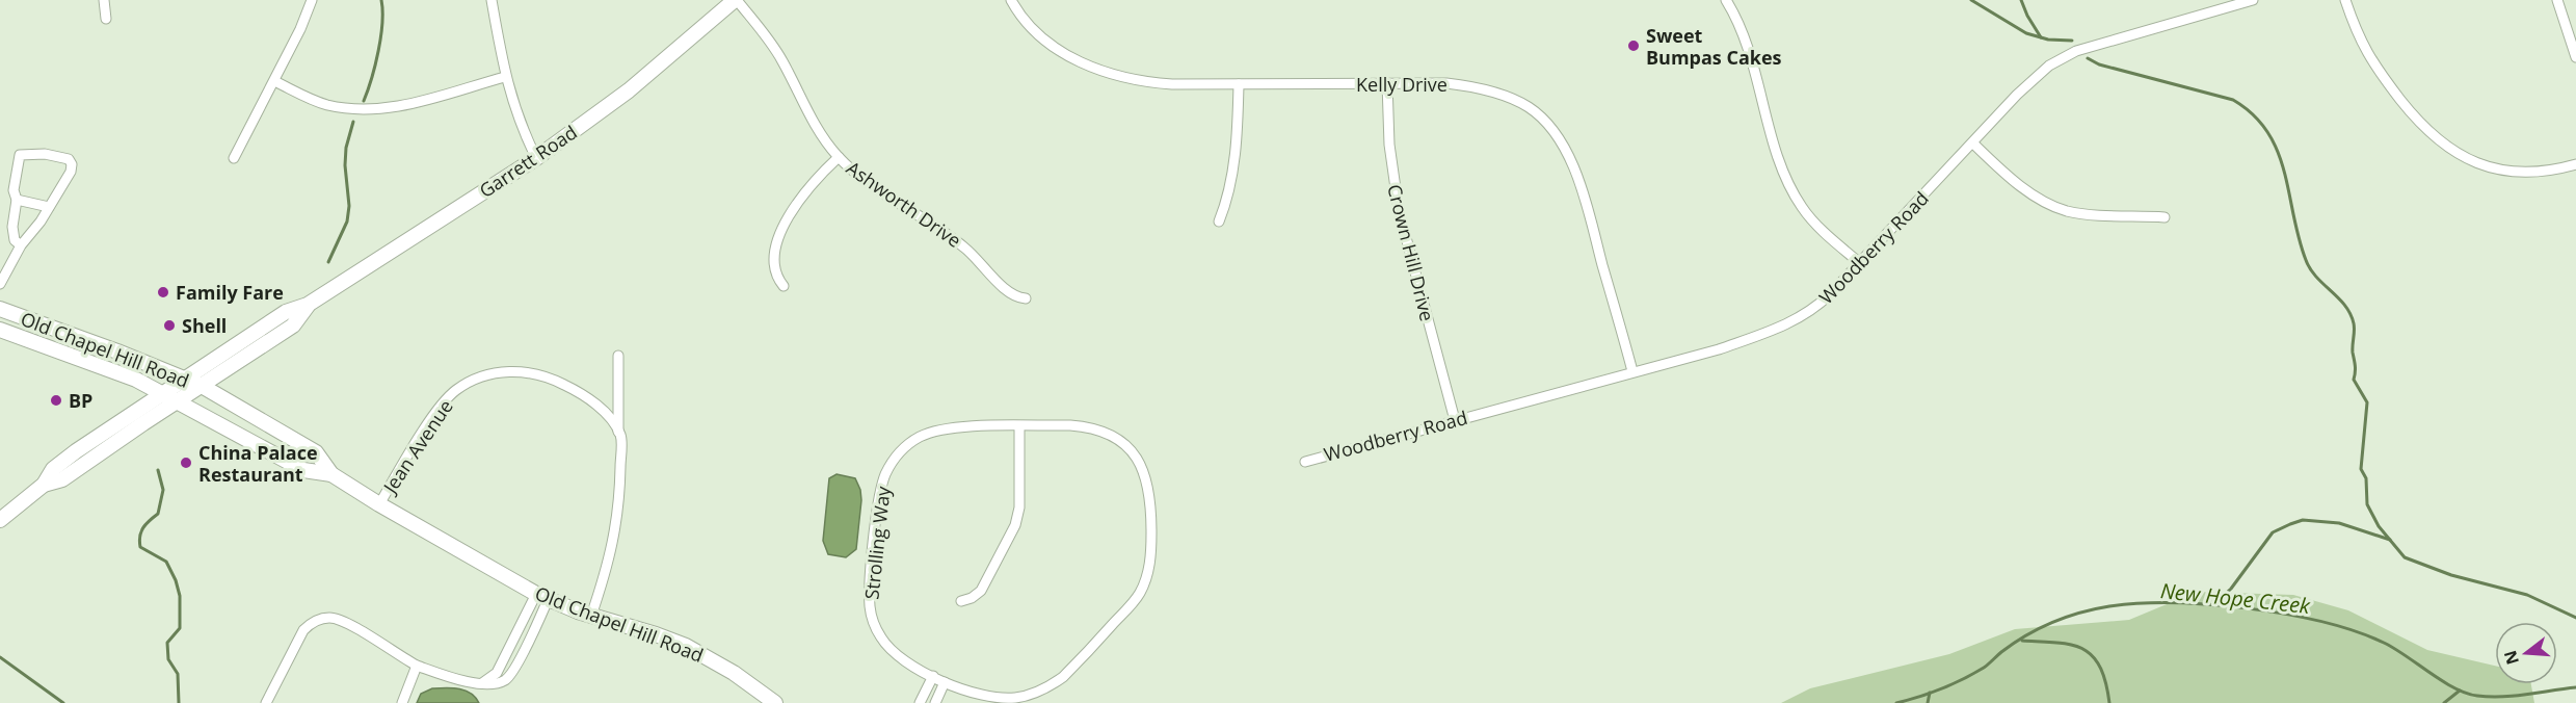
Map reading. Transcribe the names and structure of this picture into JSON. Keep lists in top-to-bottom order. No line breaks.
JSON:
{"streets":{"main road":["Garrett Road","Old Chapel Hill Road"],"street":["Kelly Drive","Ashworth Drive","Woodberry Road","Crown Hill Drive","Jean Avenue","Strolling Way"]},"crossings":[["Kelly Drive","Woodberry Road"],["Kelly Drive","Crown Hill Drive"],["Garrett Road","Ashworth Drive"],["Garrett Road","Old Chapel Hill Road"],["Woodberry Road","Crown Hill Drive"],["Old Chapel Hill Road","Jean Avenue"]],"water":["New Hope Creek"],"places":["Sweet Bumpas Cakes","Family Fare","Shell","BP","China Palace Restaurant"],"north":"left"}
